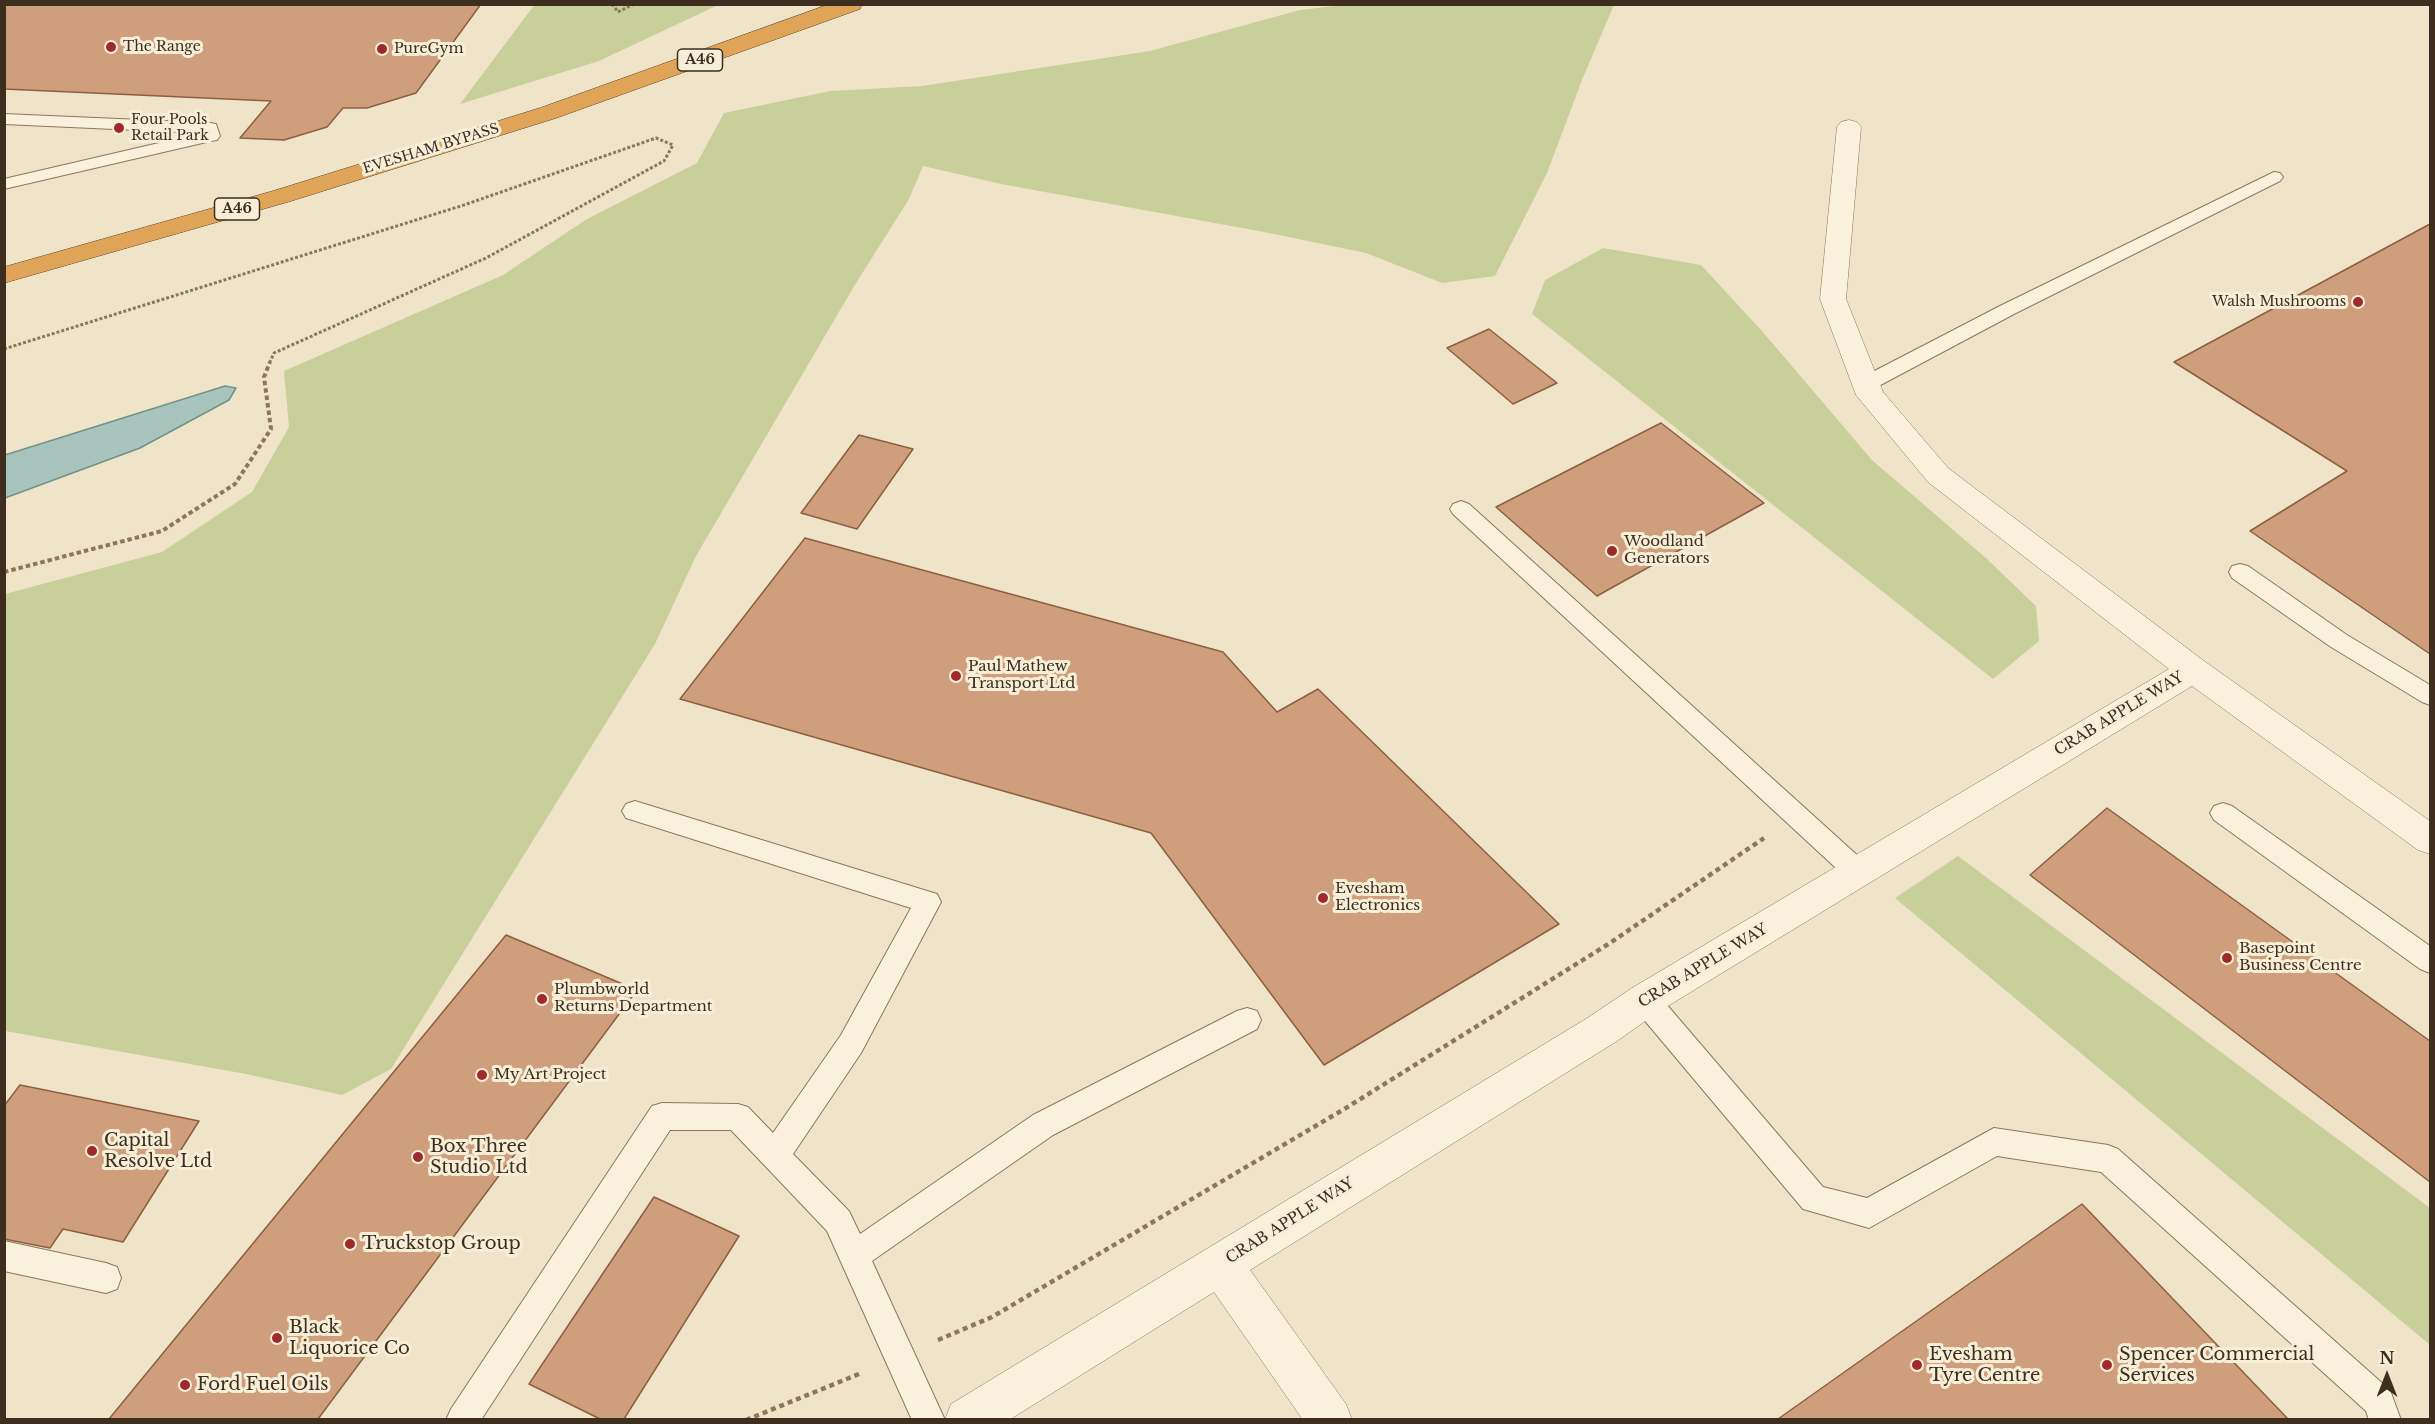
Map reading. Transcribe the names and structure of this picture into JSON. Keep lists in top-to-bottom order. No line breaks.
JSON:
{"streets":{"highway":["A46","EVESHAM BYPASS"],"street":["CRAB APPLE WAY"]},"places":["The Range","PureGym","Four Pools Retail Park","Walsh Mushrooms","Woodland Generators","Paul Mathew Transport Ltd","Evesham Electronics","Basepoint Business Centre","Plumbworld Returns Department","My Art Project","Capital Resolve Ltd","Box Three Studio Ltd","Truckstop Group","Black Liquorice Co","Evesham Tyre Centre","Spencer Commercial Services","Ford Fuel Oils"],"north":"top"}
